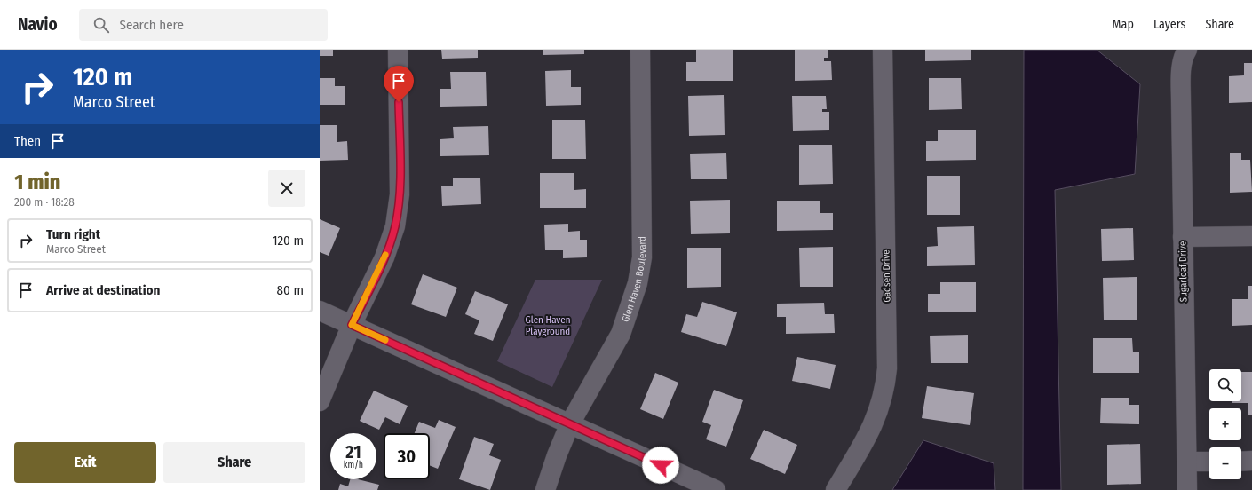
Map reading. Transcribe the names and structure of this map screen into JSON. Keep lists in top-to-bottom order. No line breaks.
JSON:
{"streets":{"street":["Sugarloaf Drive","Gadsen Drive","Glen Haven Boulevard"]},"parks":["Glen Haven Playground"],"page":{"header":"Navio","search":"Search here","nav":["Map","Layers","Share"],"turn":["120 m","Marco Street"],"then":"Then","heading":["1 min","200 m · 18:28"],"list":[{"name":"Turn right","note":"Marco Street","value":"120 m"},{"name":"Arrive at destination","value":"80 m"}],"map_buttons":["+","−"],"speed":"21 km/h","limit":"30","buttons":["Exit","Share"]}}
